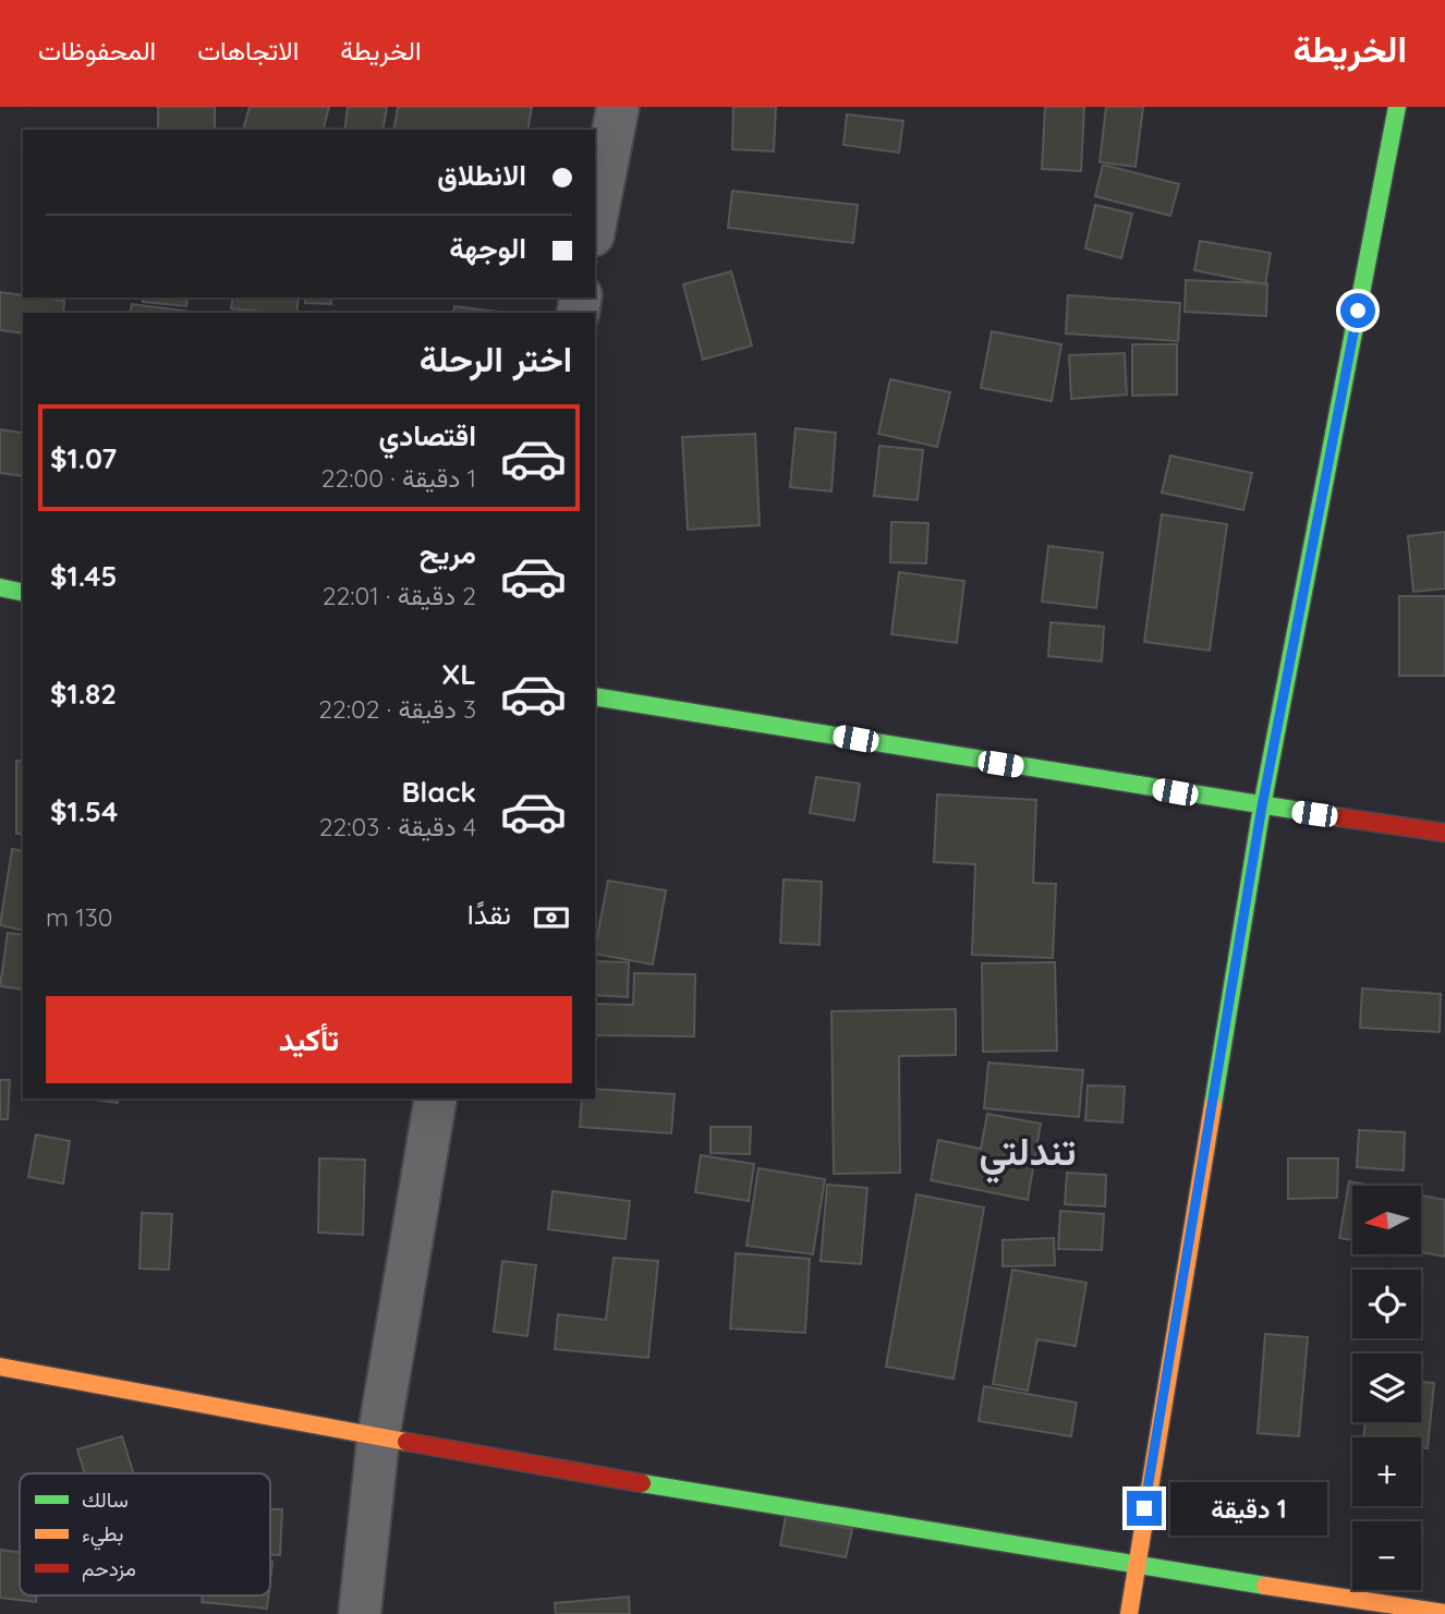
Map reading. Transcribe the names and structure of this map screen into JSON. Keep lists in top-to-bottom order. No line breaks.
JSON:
{"districts":["تندلتي"],"legend":["سالك","بطيء","مزدحم"],"north":"left","page":{"header":"الخريطة","nav":["الخريطة","الاتجاهات","المحفوظات"],"banner":["الانطلاق","الوجهة"],"heading":"اختر الرحلة","list":[{"name":"اقتصادي","note":"1 دقيقة · 22:00","value":"$1.07"},{"name":"مريح","note":"2 دقيقة · 22:01","value":"$1.45"},{"name":"XL","note":"3 دقيقة · 22:02","value":"$1.82"},{"name":"Black","note":"4 دقيقة · 22:03","value":"$1.54"}],"pay":["نقدًا","130 m"],"buttons":"تأكيد","map_buttons":["+","−"],"bubble":"1 دقيقة"}}
